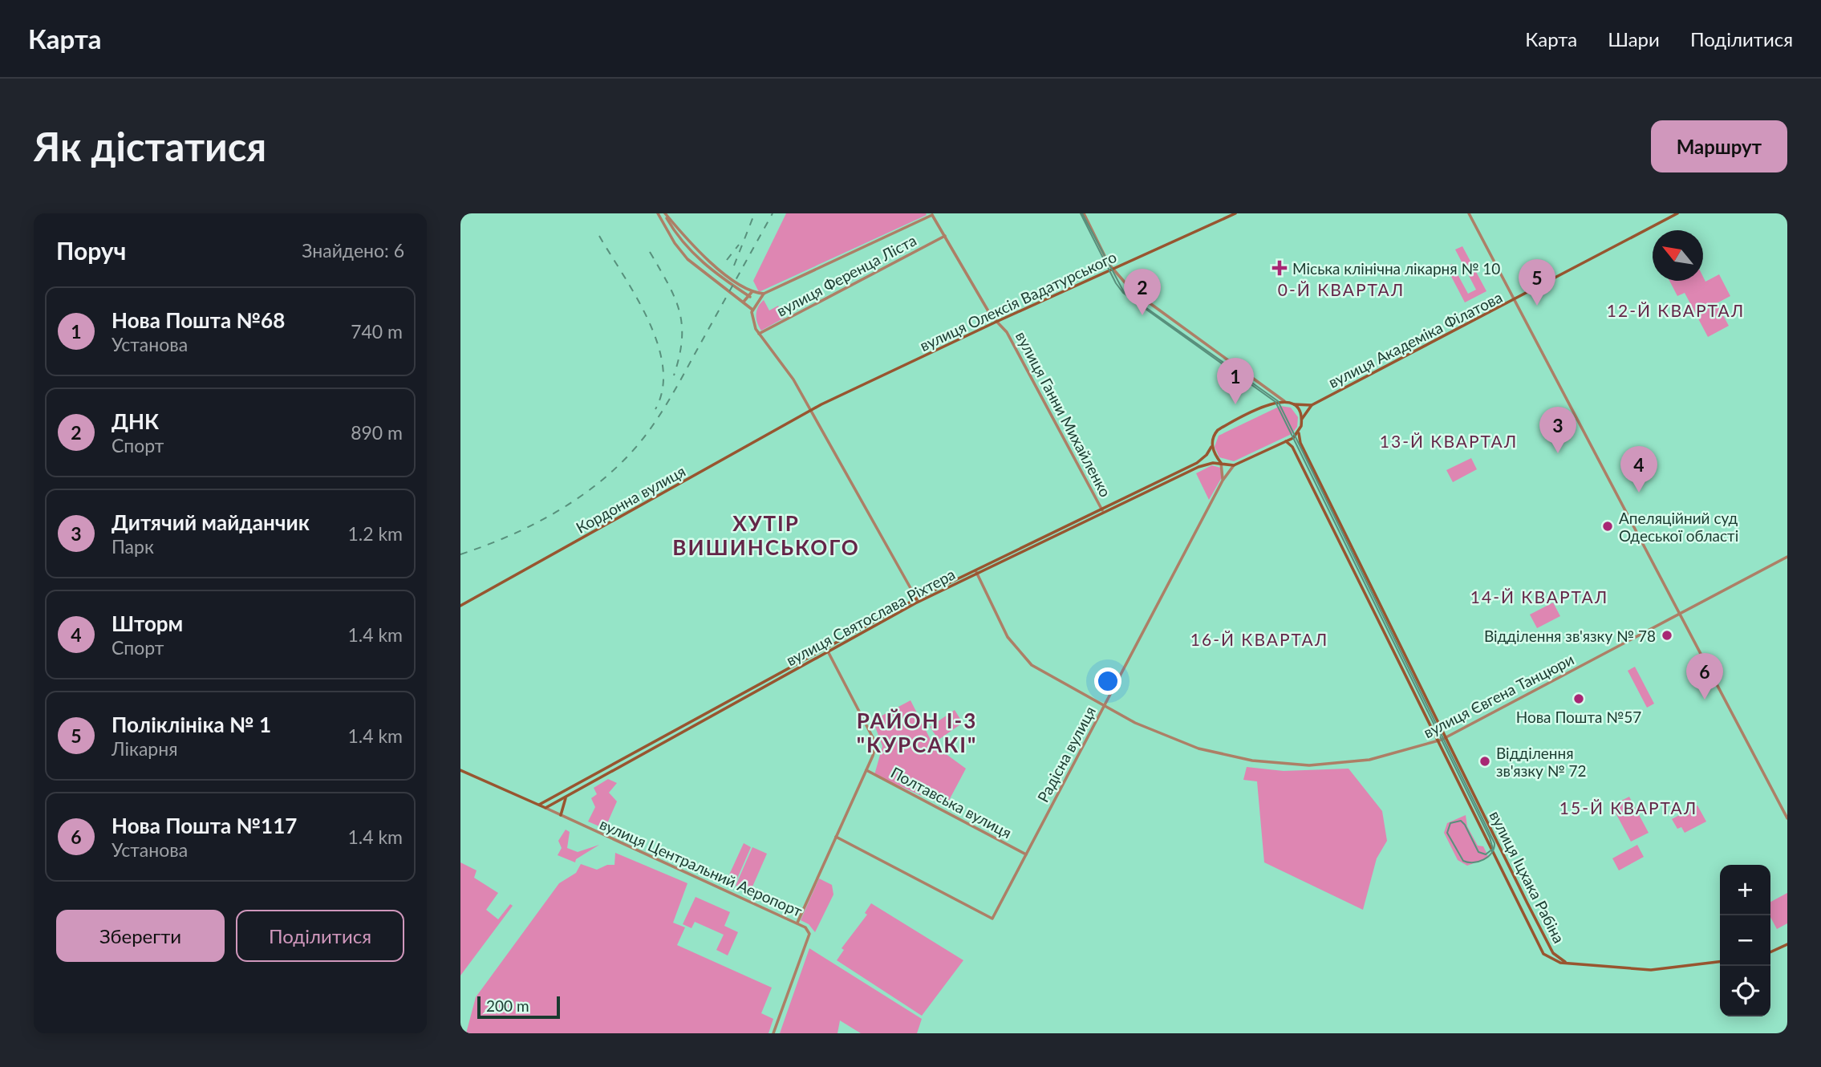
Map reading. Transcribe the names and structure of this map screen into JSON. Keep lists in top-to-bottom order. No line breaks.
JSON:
{"streets":{"main road":["вулиця Олексія Вадатурського","вулиця Академіка Філатова","Кордонна вулиця","вулиця Святослава Ріхтера","вулиця Іцхака Рабіна"],"street":["вулиця Ференца Ліста","вулиця Ганни Михайленко","вулиця Євгена Танцюри","Радісна вулиця","Полтавська вулиця","вулиця Центральний Аеропорт"]},"crossings":[["вулиця Ференца Ліста","вулиця Ганни Михайленко"],["вулиця Олексія Вадатурського","вулиця Ганни Михайленко"],["вулиця Олексія Вадатурського","Кордонна вулиця"],["вулиця Ганни Михайленко","вулиця Святослава Ріхтера"],["вулиця Святослава Ріхтера","вулиця Євгена Танцюри"],["вулиця Святослава Ріхтера","вулиця Центральний Аеропорт"],["вулиця Євгена Танцюри","Радісна вулиця"],["вулиця Євгена Танцюри","вулиця Іцхака Рабіна"],["Радісна вулиця","Полтавська вулиця"]],"districts":["0-Й КВАРТАЛ","12-Й КВАРТАЛ","13-Й КВАРТАЛ","ХУТІР ВИШИНСЬКОГО","14-Й КВАРТАЛ","16-Й КВАРТАЛ","РАЙОН І-3 \"КУРСАКІ\"","15-Й КВАРТАЛ"],"places":{"health":["Міська клінічна лікарня № 10"],"other":["Апеляційний суд Одеської області","Відділення зв'язку № 78","Нова Пошта №57","Відділення зв'язку № 72"]},"scale_bar":"200 m","north":"top left","page":{"header":"Карта","nav":["Карта","Шари","Поділитися"],"buttons":["Маршрут",["Зберегти","Поділитися"]],"title":"Як дістатися","heading":["Поруч","Знайдено: 6"],"pins":["5","2","1","3","4","6"],"list":[{"mark":"1","name":"Нова Пошта №68","note":"Установа","value":"740 m"},{"mark":"2","name":"ДНК","note":"Спорт","value":"890 m"},{"mark":"3","name":"Дитячий майданчик","note":"Парк","value":"1.2 km"},{"mark":"4","name":"Шторм","note":"Спорт","value":"1.4 km"},{"mark":"5","name":"Поліклініка № 1","note":"Лікарня","value":"1.4 km"},{"mark":"6","name":"Нова Пошта №117","note":"Установа","value":"1.4 km"}],"map_buttons":["+","−"],"scale":"200 m"}}
